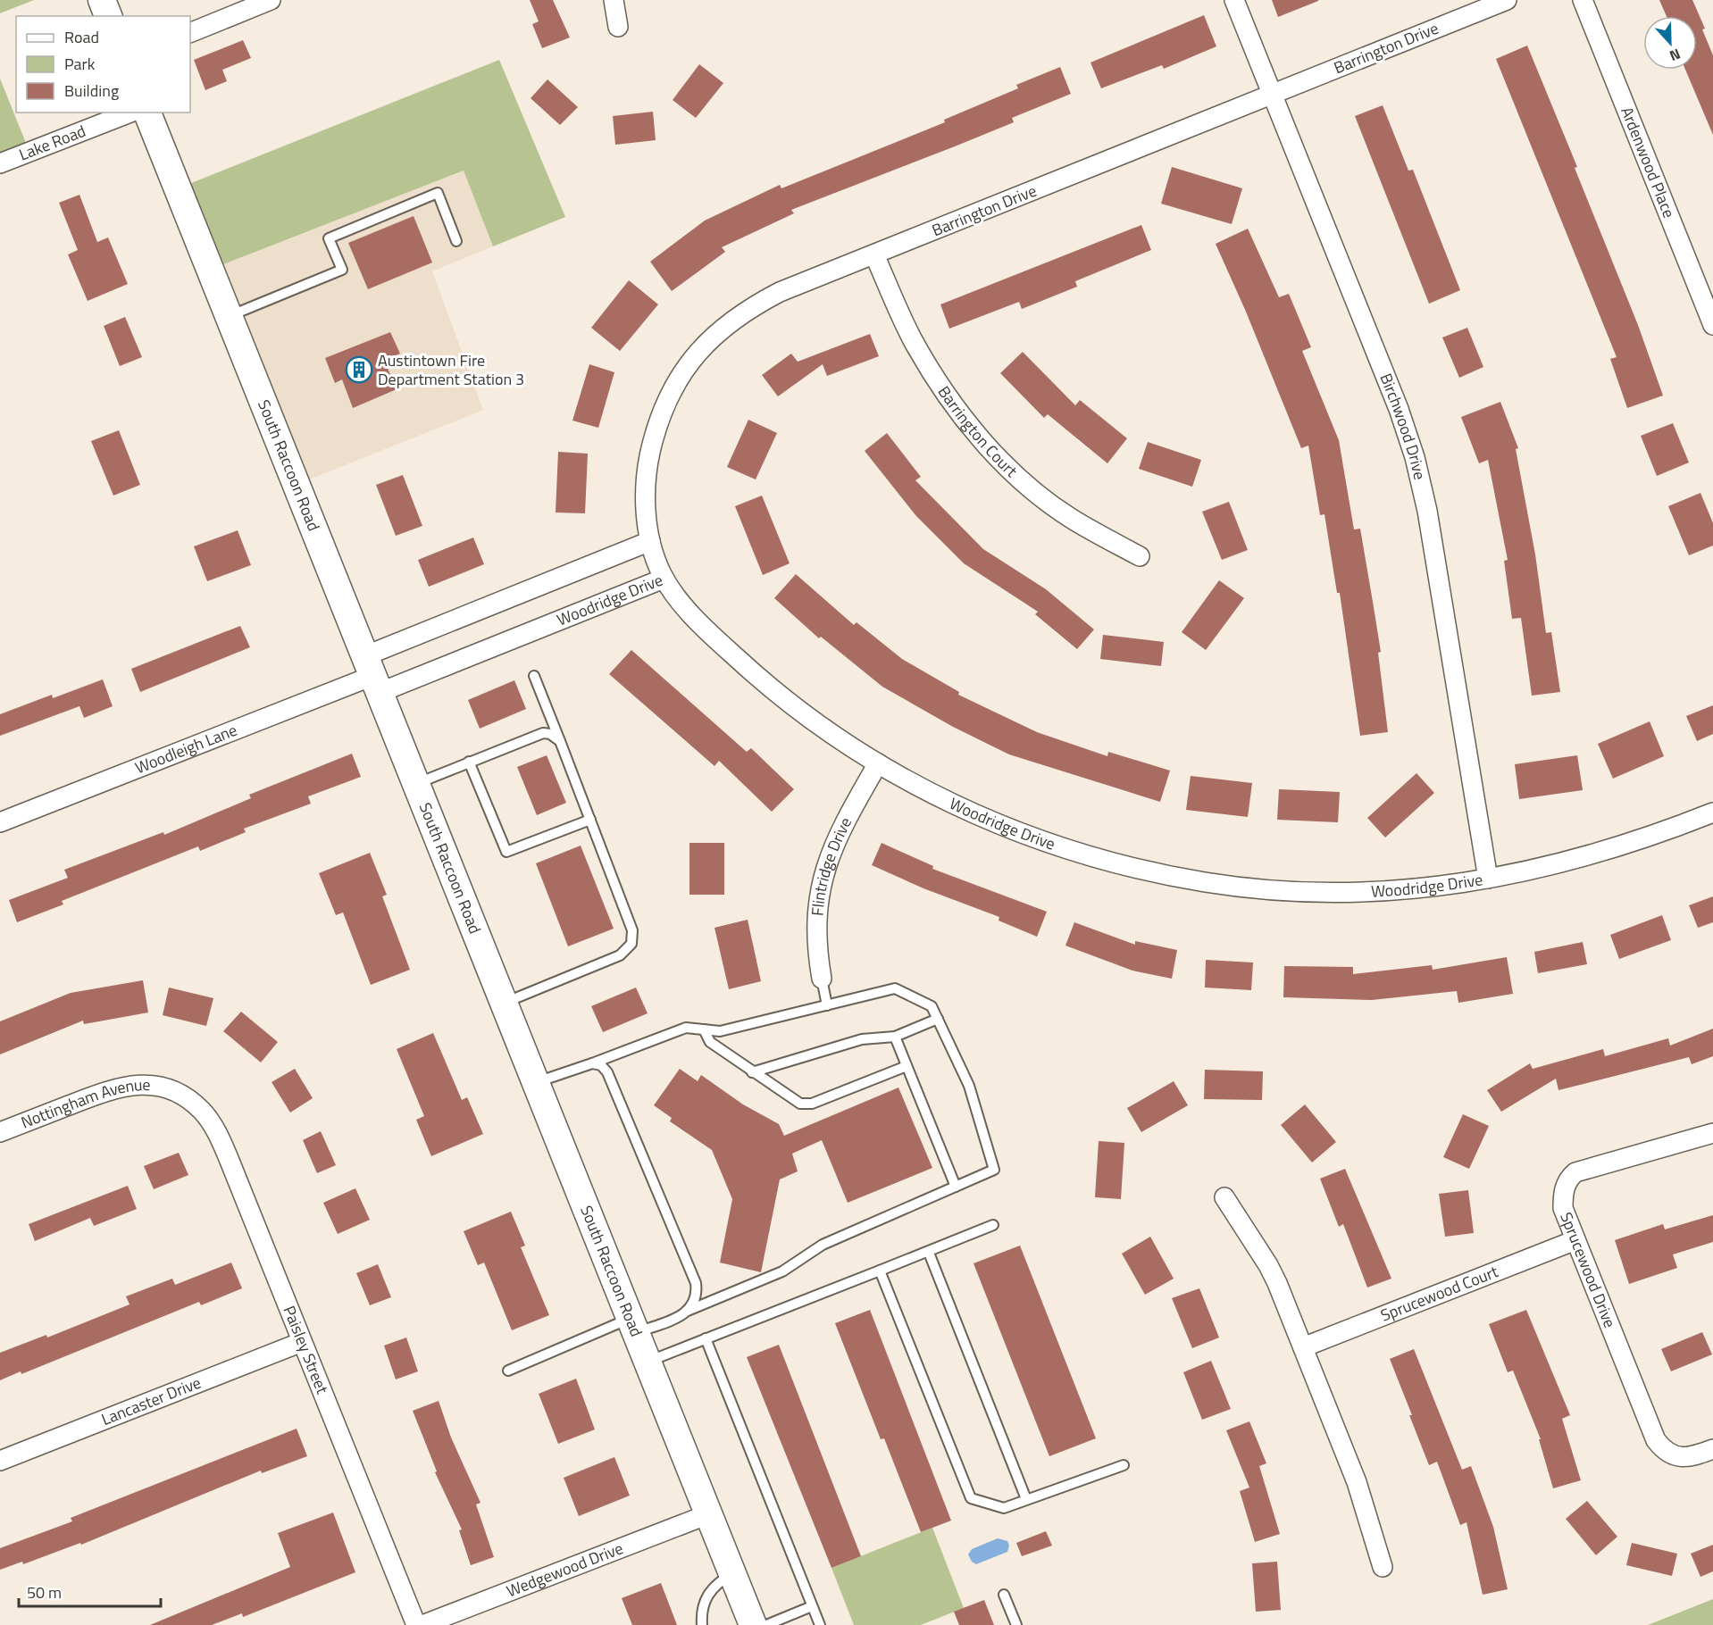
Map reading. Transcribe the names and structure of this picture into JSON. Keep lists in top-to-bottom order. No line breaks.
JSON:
{"streets":{"street":["Barrington Drive","Lake Road","Ardenwood Place","Birchwood Drive","Barrington Court","South Raccoon Road","Woodridge Drive","Woodleigh Lane","Flintridge Drive","Nottingham Avenue","Sprucewood Drive","Sprucewood Court","Paisley Street","Lancaster Drive","Wedgewood Drive"]},"crossings":[["Barrington Drive","Birchwood Drive"],["Barrington Drive","Barrington Court"],["Barrington Drive","Woodridge Drive"],["Birchwood Drive","Woodridge Drive"],["South Raccoon Road","Woodridge Drive"],["South Raccoon Road","Woodleigh Lane"],["South Raccoon Road","Wedgewood Drive"],["Woodridge Drive","Woodleigh Lane"],["Woodridge Drive","Flintridge Drive"],["Nottingham Avenue","Paisley Street"],["Sprucewood Drive","Sprucewood Court"],["Paisley Street","Lancaster Drive"]],"places":{"building":["Austintown Fire Department Station 3"]},"legend":["Road","Park","Building"],"scale_bar":"50 m","north":"bottom"}
